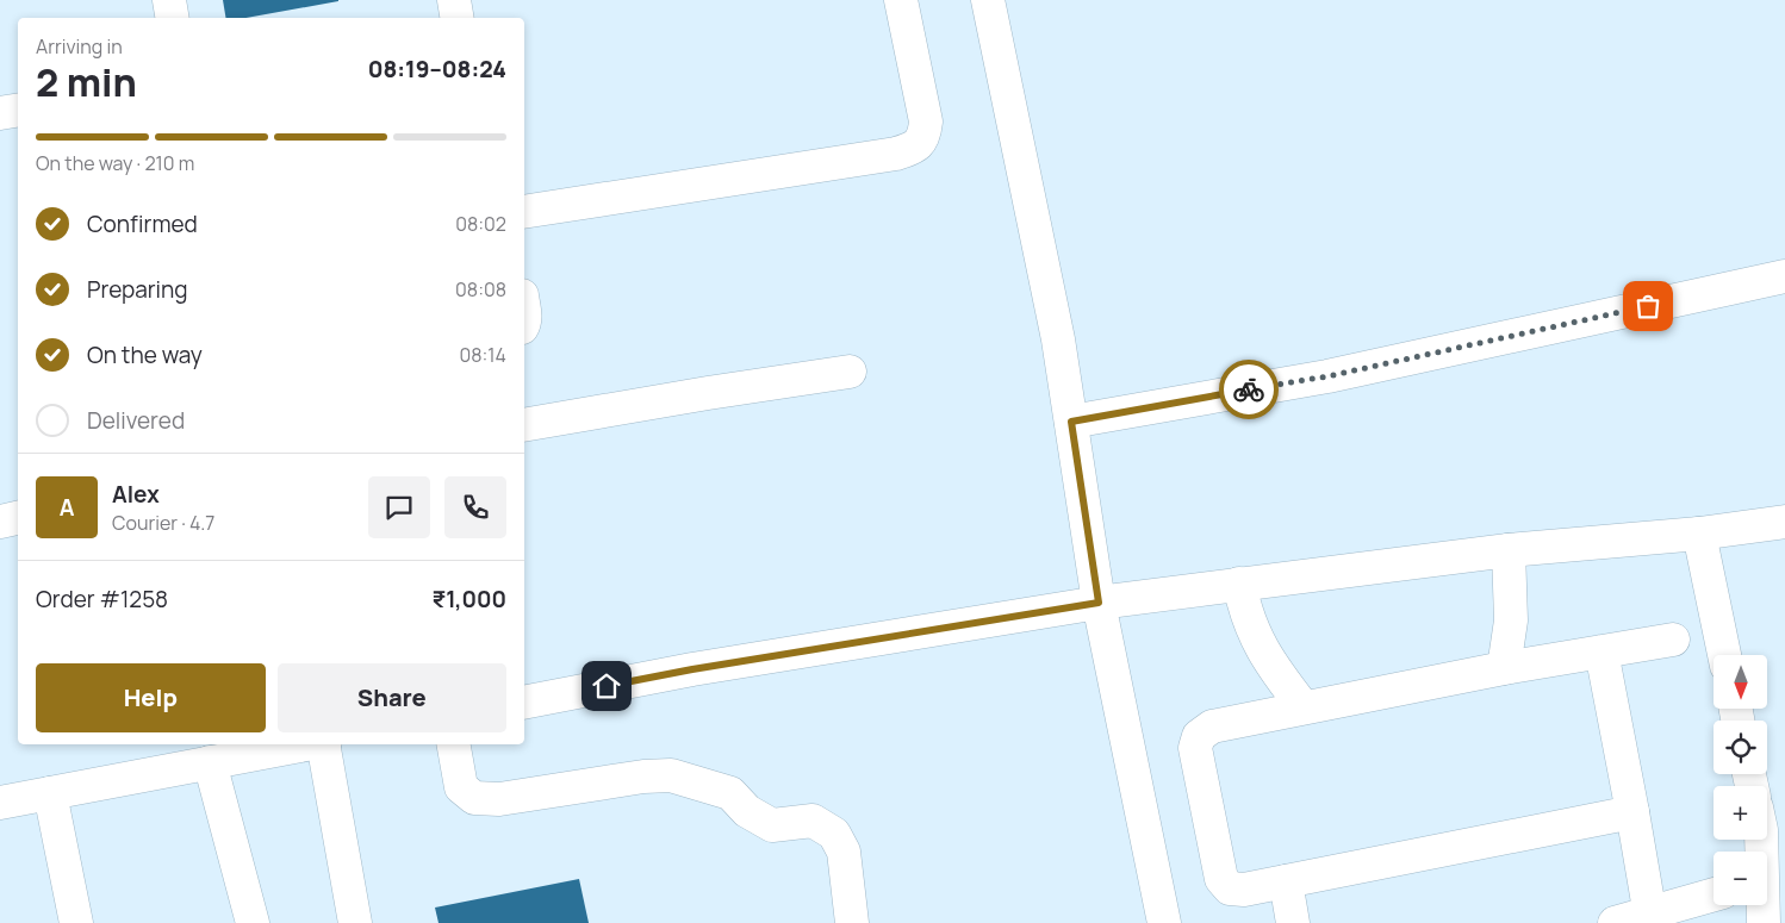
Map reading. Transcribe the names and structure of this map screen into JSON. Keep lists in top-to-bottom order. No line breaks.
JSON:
{"north":"bottom","page":{"heading":["2 min","Arriving in","08:19–08:24"],"panel":["Alex","Courier · 4.7","Order #1258","₹1,000"],"bar":"On the way · 210 m","list":[["Confirmed","08:02"],["Preparing","08:08"],["On the way","08:14"],"Delivered"],"round":"A","buttons":["Help","Share"],"map_buttons":["+","−"]}}
